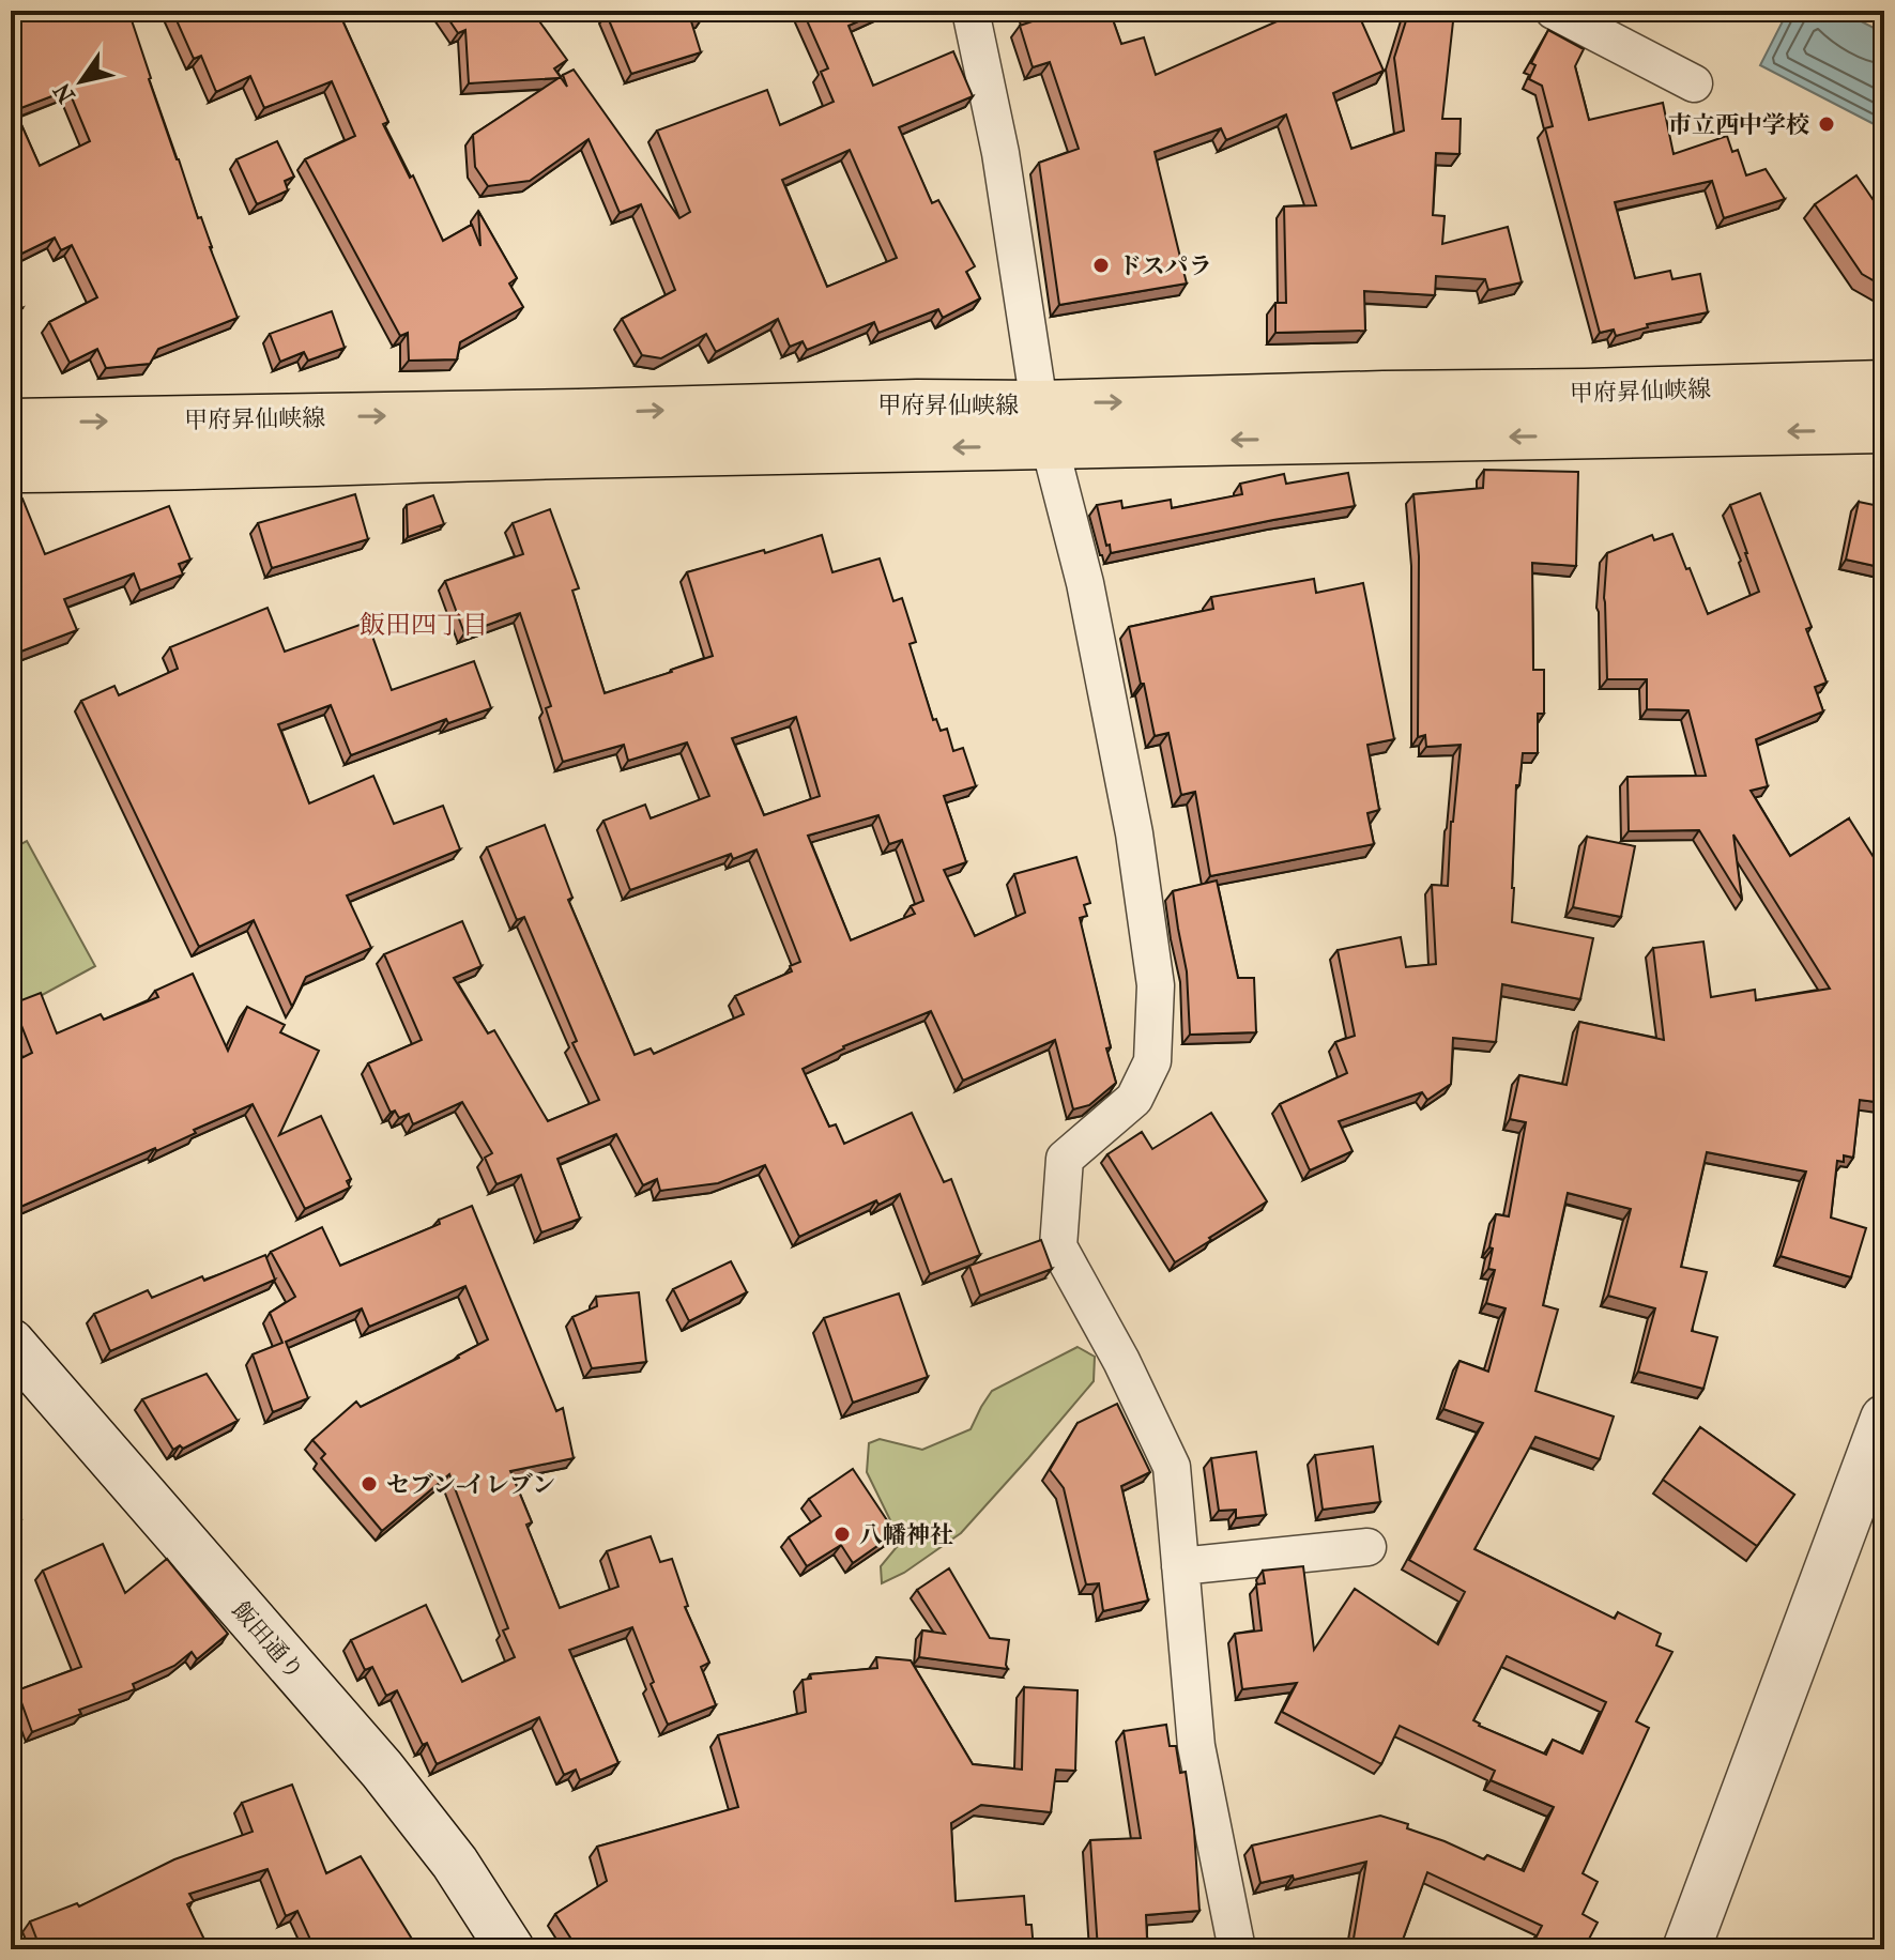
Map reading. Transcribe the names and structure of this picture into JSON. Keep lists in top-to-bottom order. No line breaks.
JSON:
{"streets":{"main road":["甲府昇仙峡線","飯田通り"]},"districts":["飯田四丁目"],"places":["市立西中学校","ドスパラ","セブン-イレブン","八幡神社"],"north":"bottom left"}
